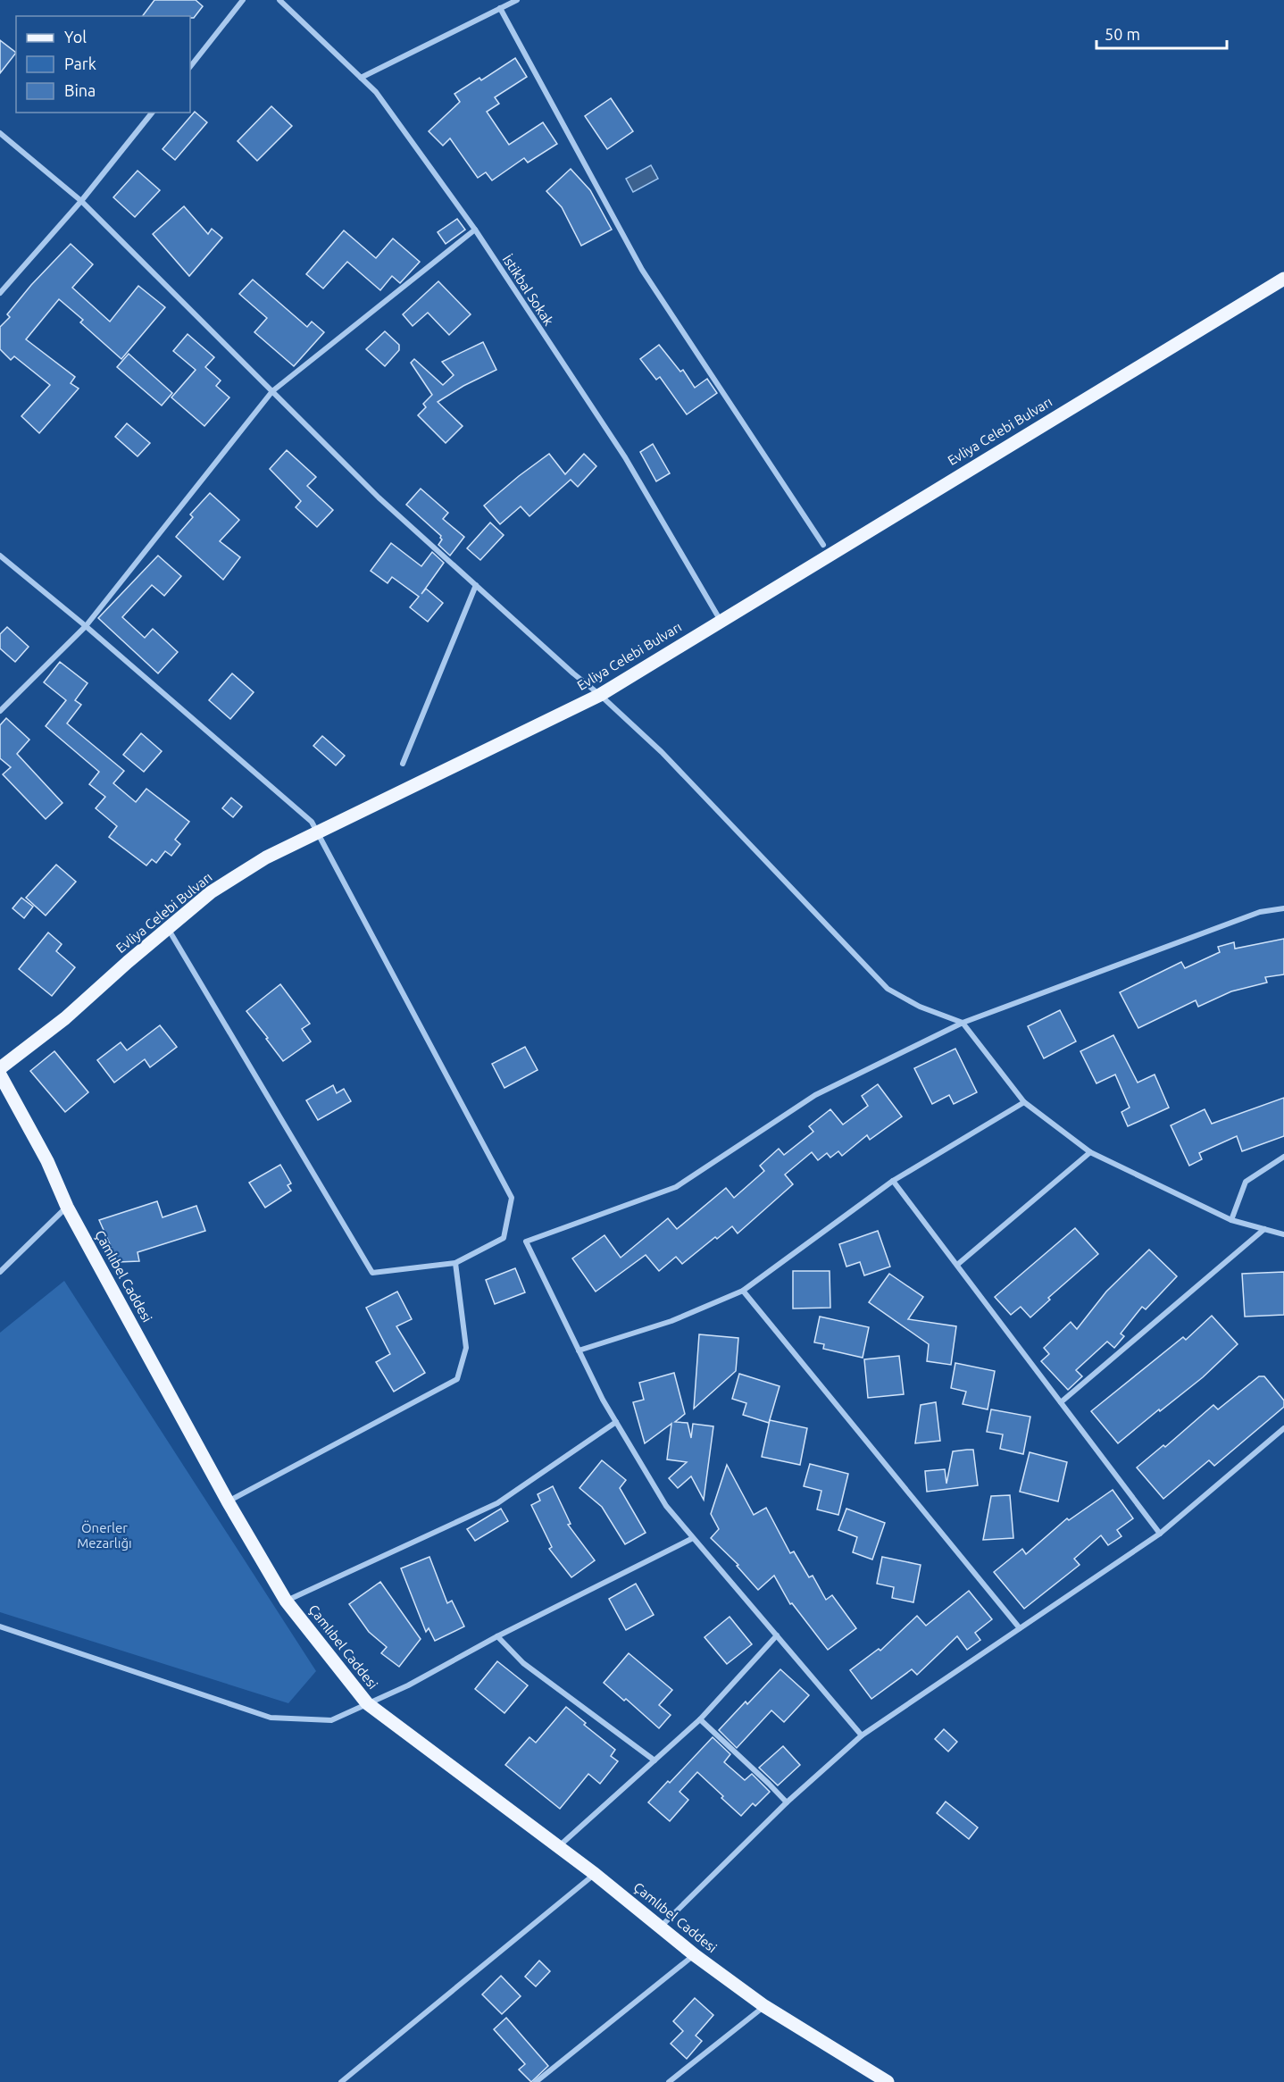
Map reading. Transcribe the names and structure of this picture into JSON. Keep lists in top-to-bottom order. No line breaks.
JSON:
{"streets":{"main road":["Evliya Celebi Bulvarı","Çamlıbel Caddesi"],"street":["İstikbal Sokak"]},"crossings":[["İstikbal Sokak","Evliya Celebi Bulvarı"]],"parks":["Önerler Mezarlığı"],"legend":["Yol","Park","Bina"],"scale_bar":"50 m"}
